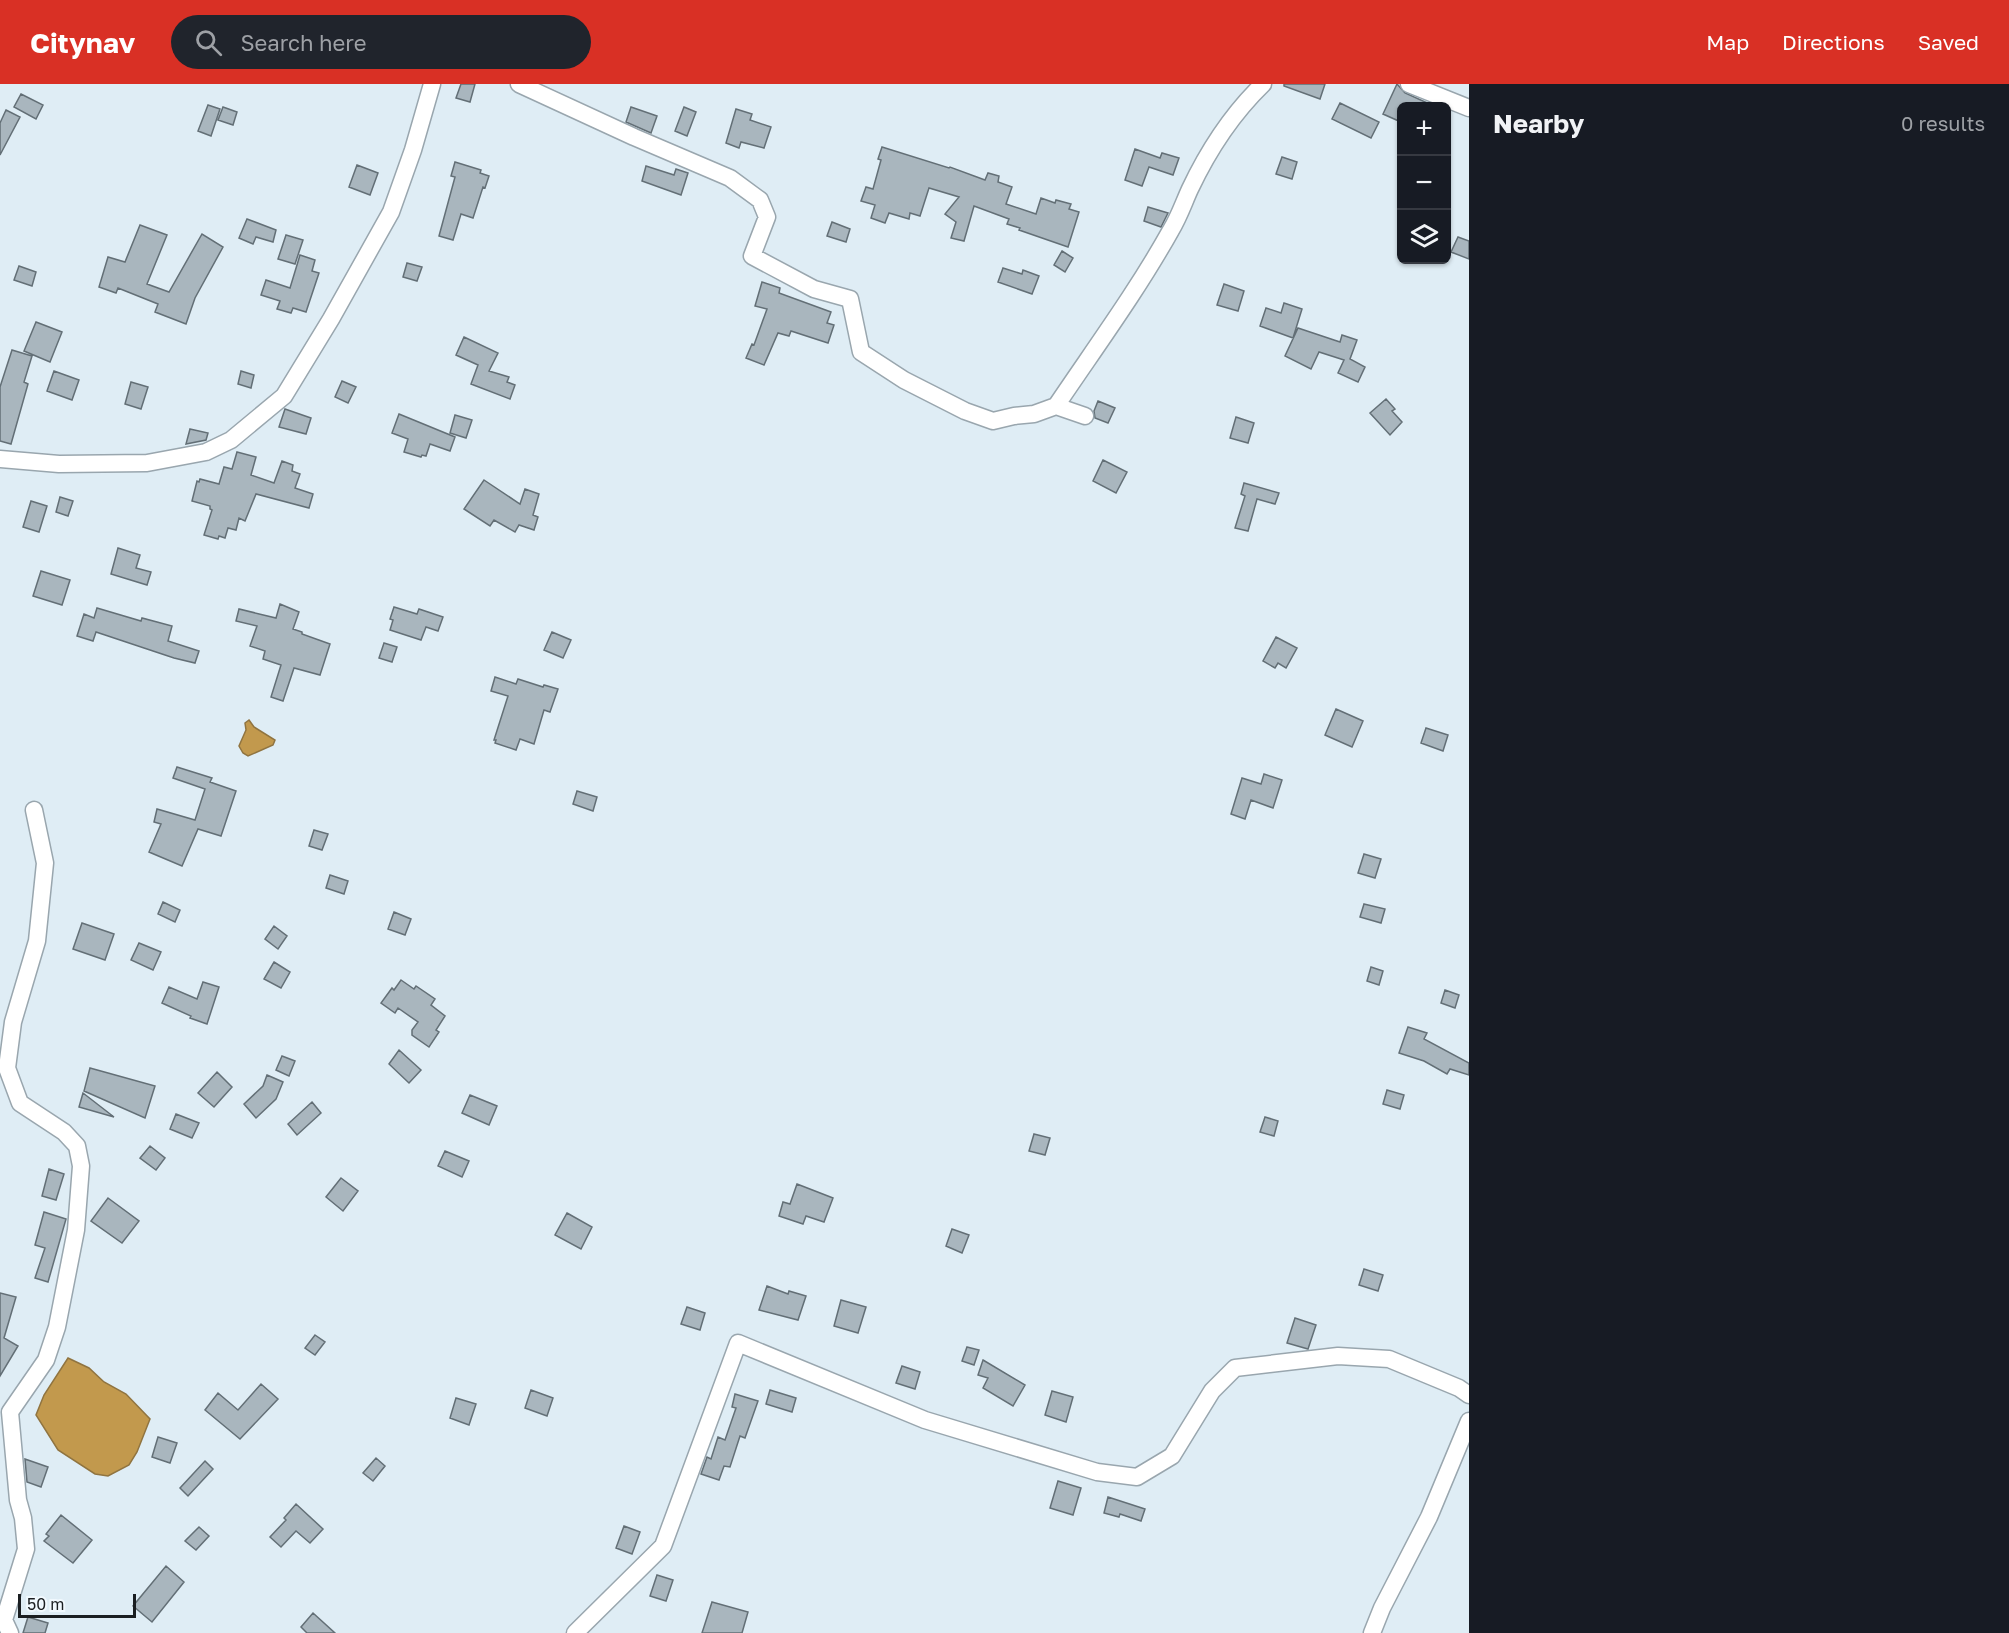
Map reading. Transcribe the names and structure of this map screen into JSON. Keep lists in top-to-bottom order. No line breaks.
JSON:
{"scale_bar":"50 m","page":{"header":"Citynav","search":"Search here","nav":["Map","Directions","Saved"],"heading":["Nearby","0 results"],"map_buttons":["+","−"],"scale":"50 m"}}
